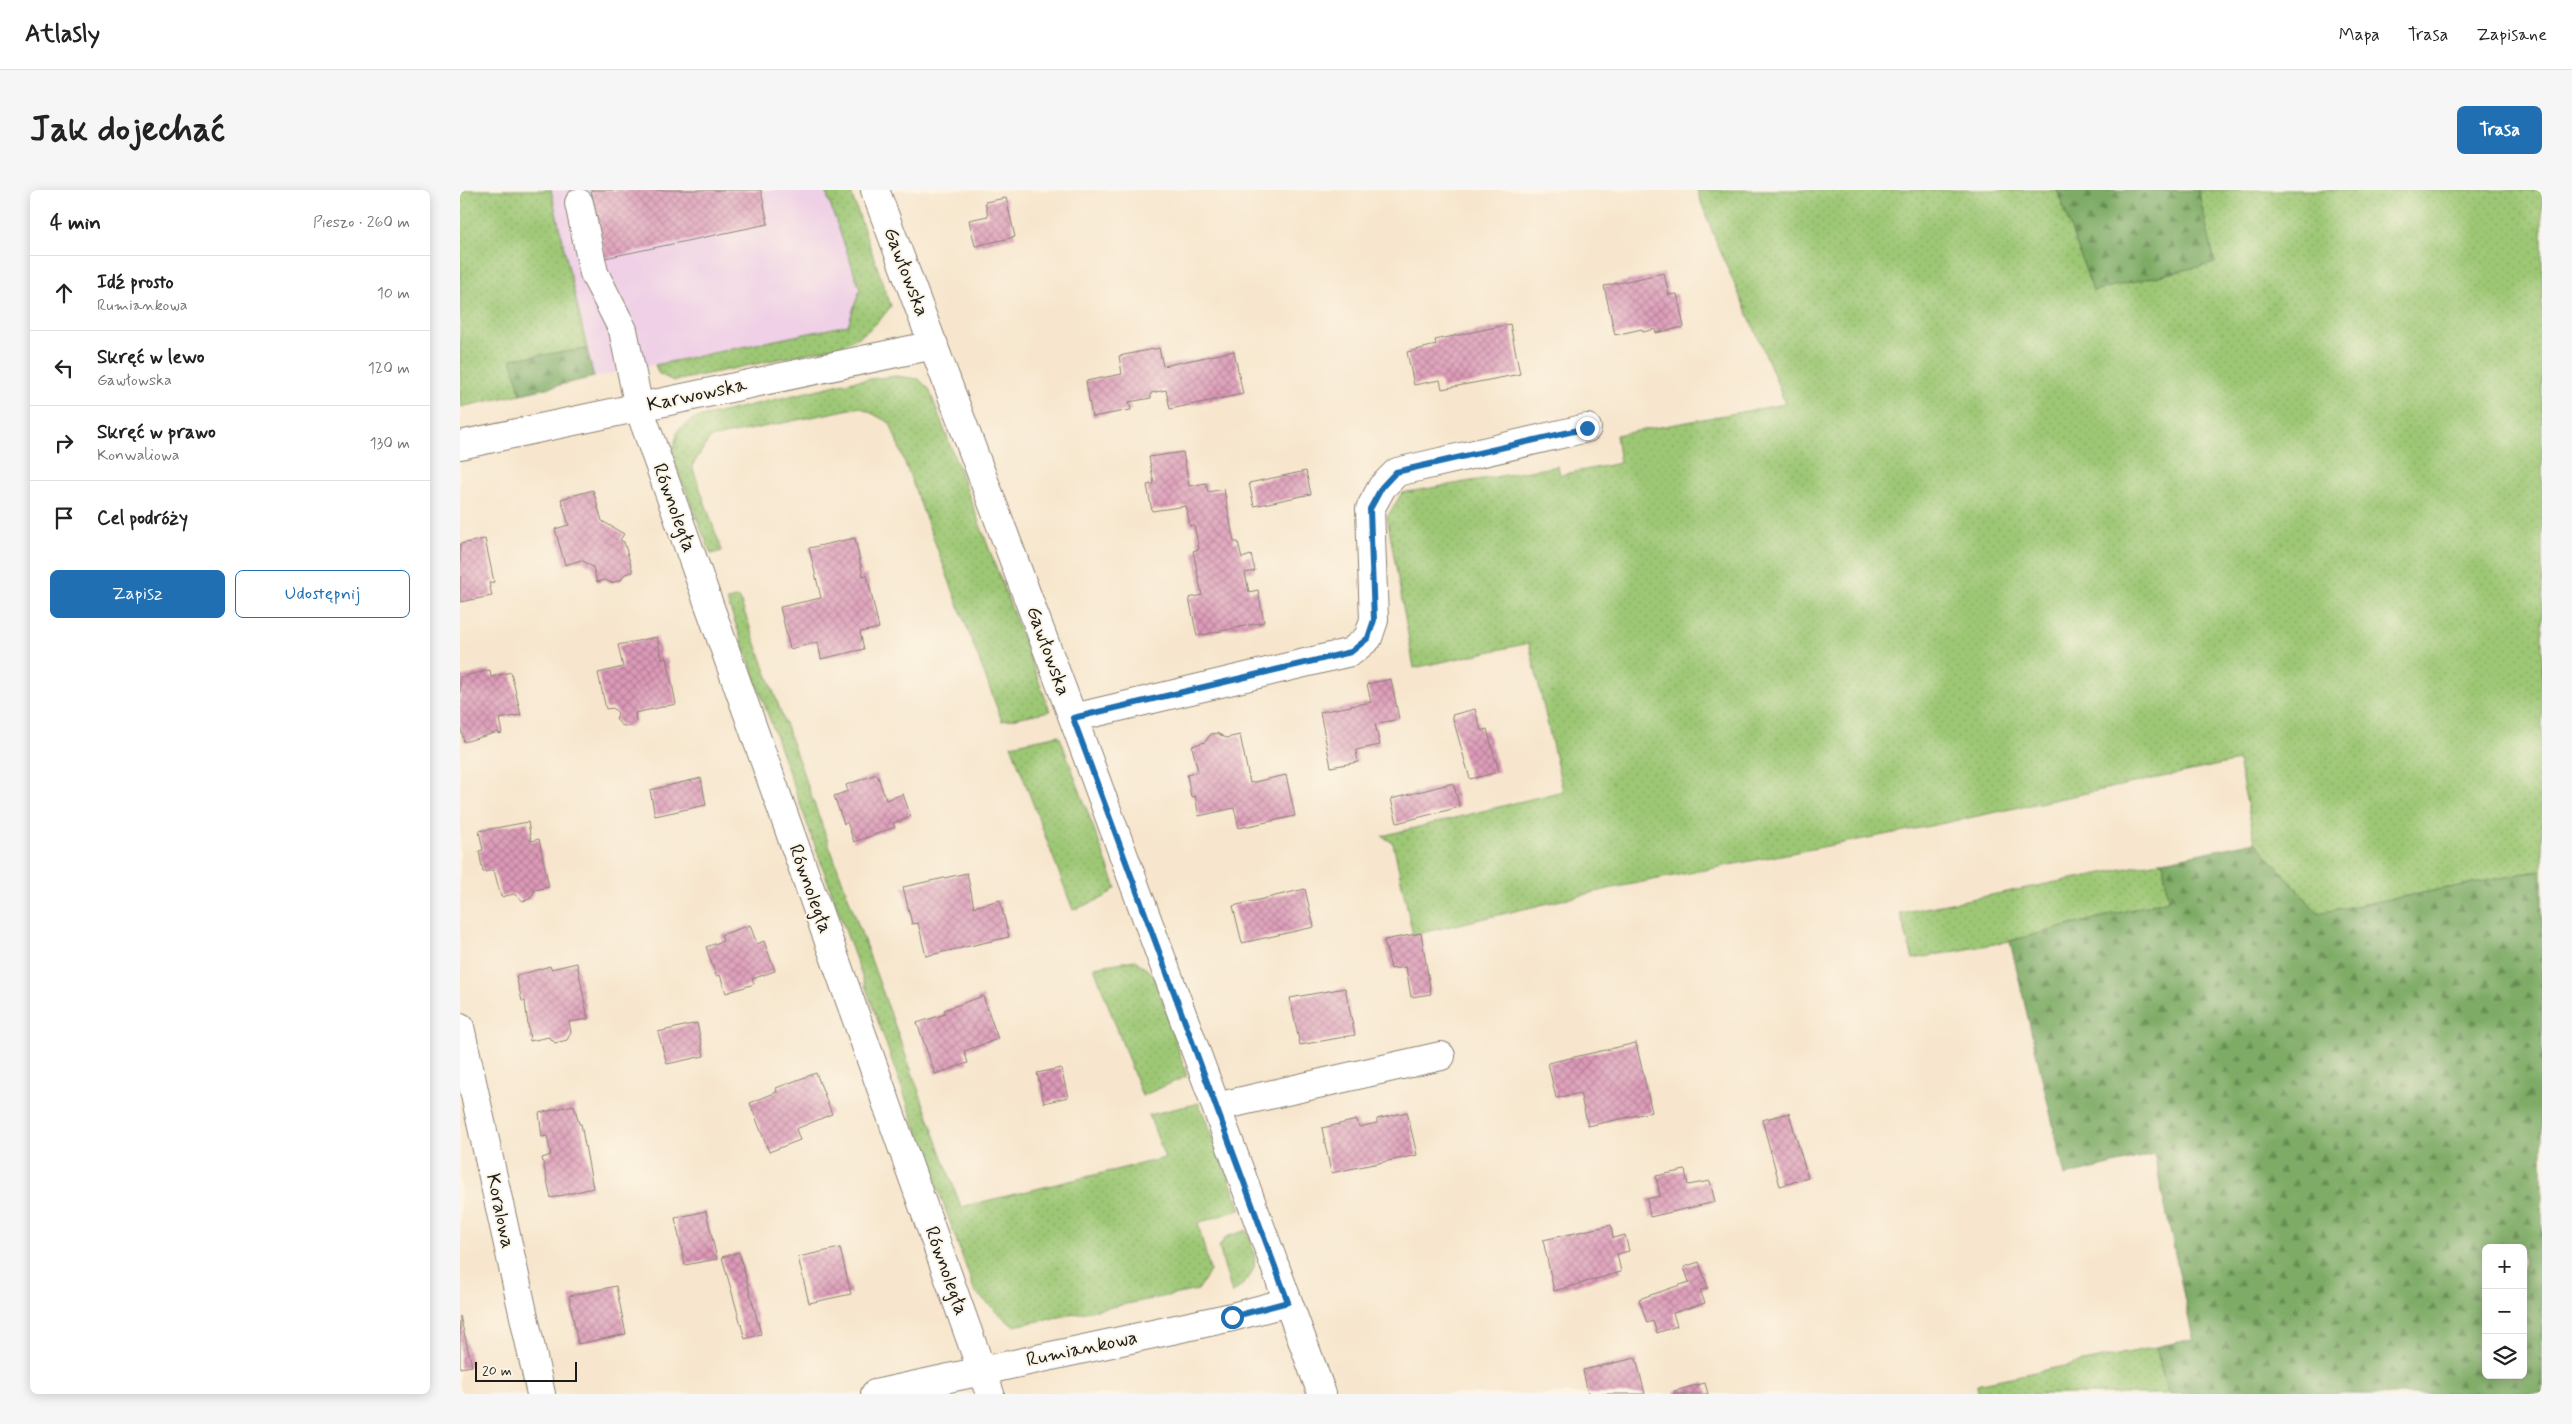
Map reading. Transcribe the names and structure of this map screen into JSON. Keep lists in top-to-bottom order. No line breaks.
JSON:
{"streets":{"street":["Gawłowska","Karwowska","Równoległa","Koralowa","Rumiankowa"]},"crossings":[["Gawłowska","Karwowska"],["Gawłowska","Rumiankowa"],["Karwowska","Równoległa"],["Równoległa","Rumiankowa"]],"scale_bar":"20 m","page":{"header":"Atlasly","nav":["Mapa","Trasa","Zapisane"],"buttons":["Trasa",["Zapisz","Udostępnij"]],"title":"Jak dojechać","heading":["4 min","Pieszo · 260 m"],"list":[["Idź prosto","Rumiankowa","10 m"],["Skręć w lewo","Gawłowska","120 m"],["Skręć w prawo","Konwaliowa","130 m"],"Cel podróży"],"map_buttons":["+","−"],"scale":"20 m"}}
